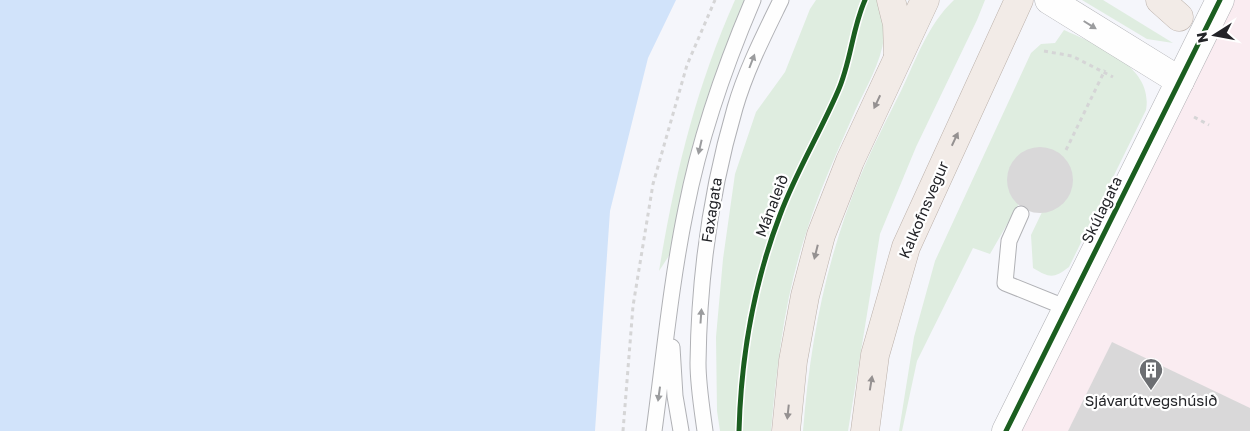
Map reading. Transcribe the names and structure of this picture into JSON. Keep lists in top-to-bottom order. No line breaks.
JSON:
{"streets":{"main road":["Kalkofnsvegur"],"street":["Skúlagata"],"lane":["Faxagata"],"cycle path":["Mánaleið"]},"places":{"building":["Sjávarútvegshúsið"]},"north":"left"}
